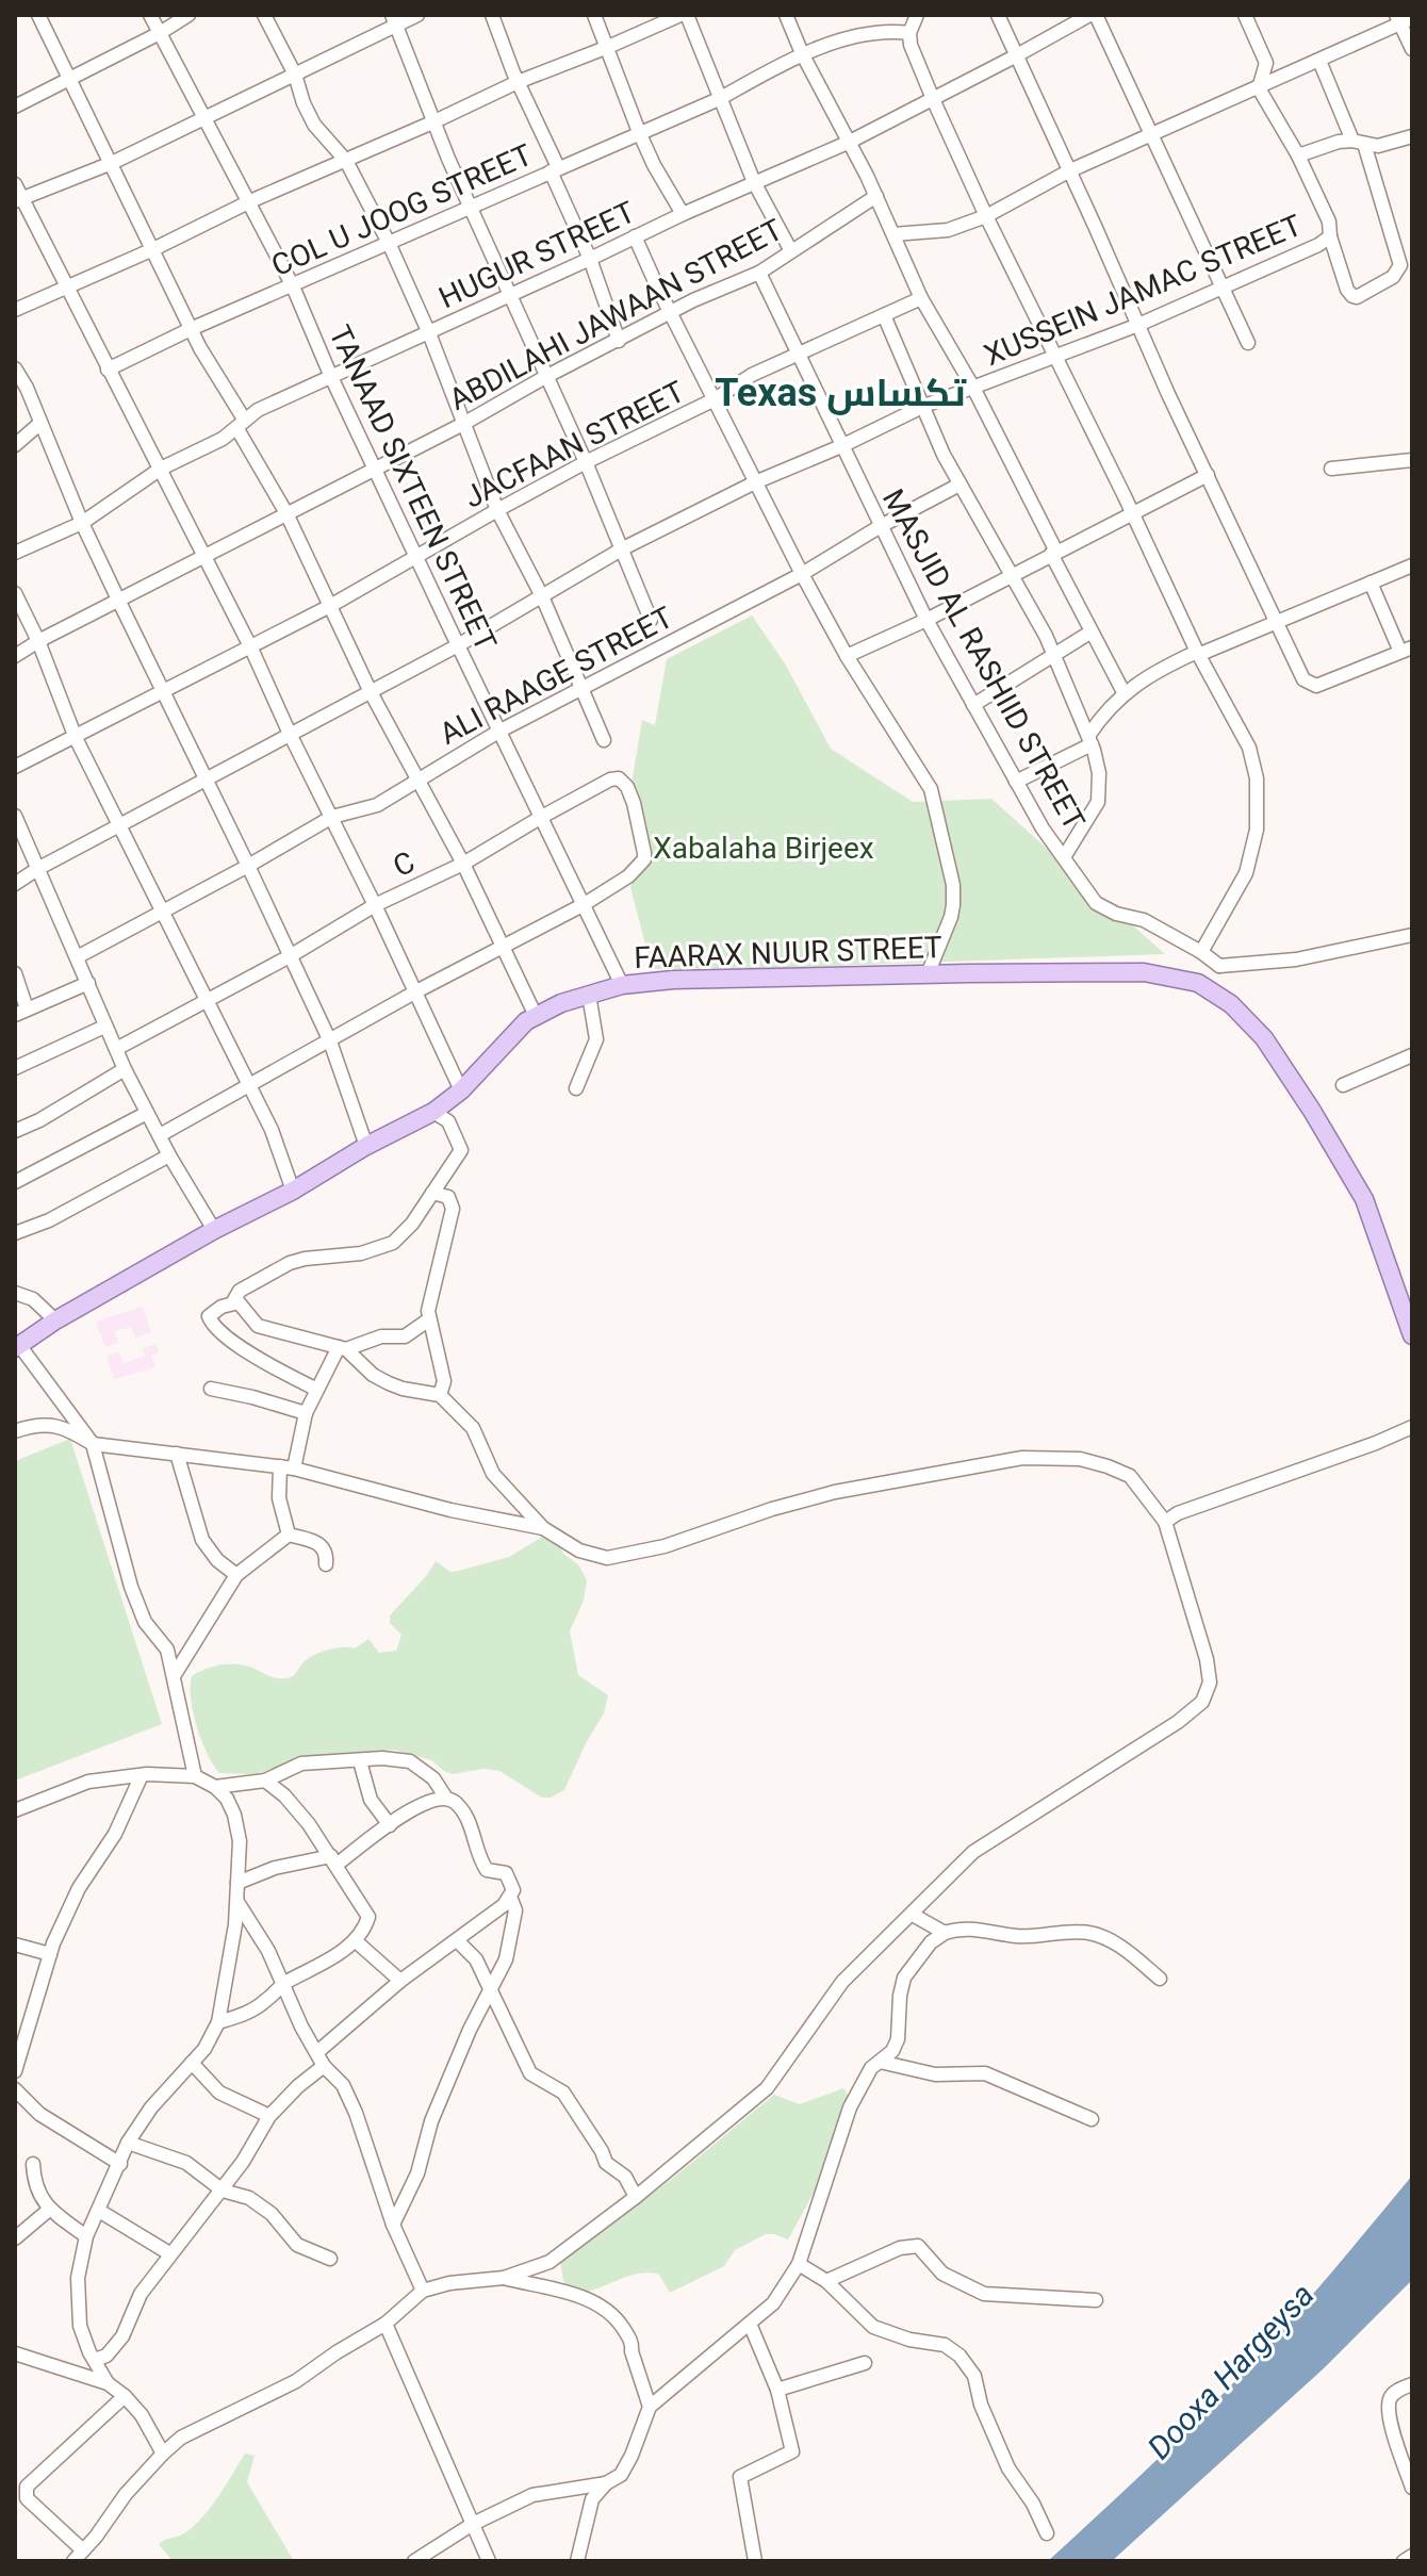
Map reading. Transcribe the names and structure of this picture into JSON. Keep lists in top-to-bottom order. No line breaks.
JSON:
{"streets":{"main road":["FAARAX NUUR STREET"],"street":["COL U JOOG STREET","HUGUR STREET","XUSSEIN JAMAC STREET","ABDILAHI JAWAAN STREET","JACFAAN STREET","TANAAD SIXTEEN STREET","MASJID AL RASHIID STREET","ALI RAAGE STREET","C"]},"crossings":[["COL U JOOG STREET","TANAAD SIXTEEN STREET"],["HUGUR STREET","TANAAD SIXTEEN STREET"],["XUSSEIN JAMAC STREET","TANAAD SIXTEEN STREET"],["XUSSEIN JAMAC STREET","MASJID AL RASHIID STREET"],["ABDILAHI JAWAAN STREET","TANAAD SIXTEEN STREET"],["ABDILAHI JAWAAN STREET","MASJID AL RASHIID STREET"],["JACFAAN STREET","TANAAD SIXTEEN STREET"],["JACFAAN STREET","MASJID AL RASHIID STREET"],["TANAAD SIXTEEN STREET","ALI RAAGE STREET"],["TANAAD SIXTEEN STREET","C"],["TANAAD SIXTEEN STREET","FAARAX NUUR STREET"],["MASJID AL RASHIID STREET","ALI RAAGE STREET"]],"districts":["Texas تكساس"],"water":["Dooxa Hargeysa"],"parks":["Xabalaha Birjeex"]}
